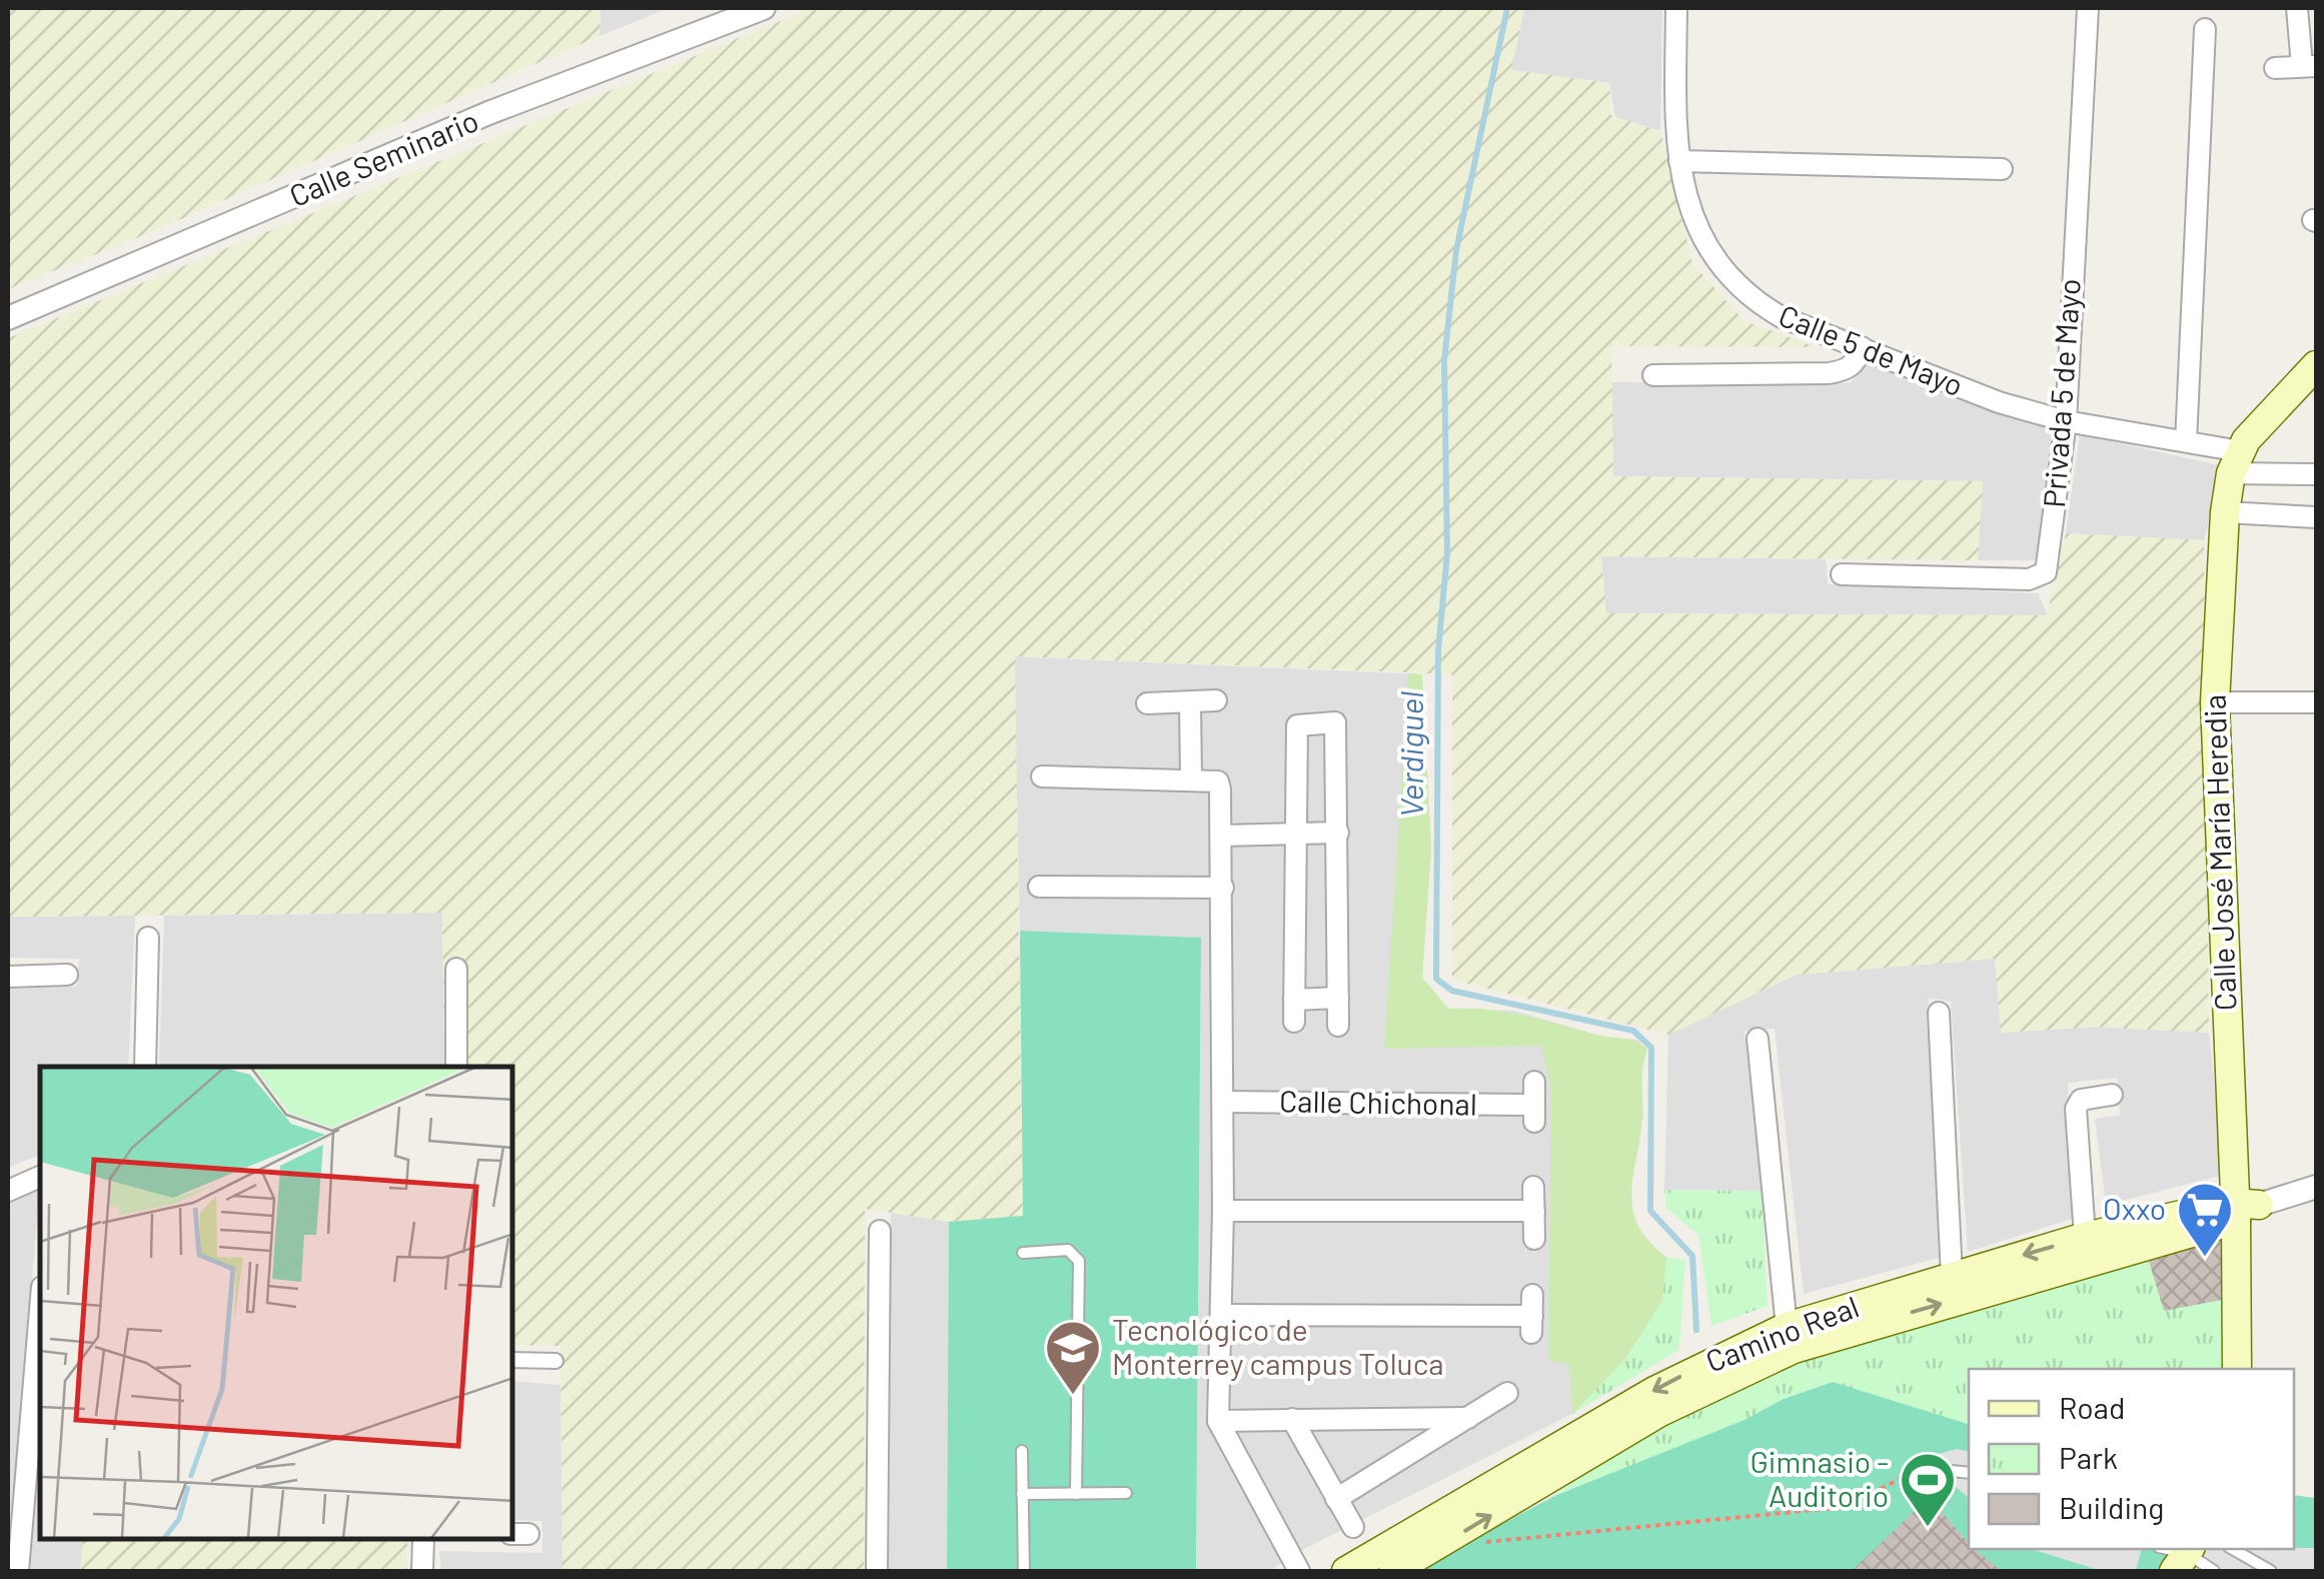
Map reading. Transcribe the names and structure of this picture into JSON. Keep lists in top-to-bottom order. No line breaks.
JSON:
{"streets":{"main road":["Calle José María Heredia","Camino Real"],"street":["Calle Seminario","Calle 5 de Mayo","Privada 5 de Mayo","Calle Chichonal"]},"crossings":[["Calle 5 de Mayo","Privada 5 de Mayo"],["Calle 5 de Mayo","Calle José María Heredia"],["Calle José María Heredia","Camino Real"]],"water":["Verdiguel"],"places":{"supermarket":["Oxxo"],"school or university":["Tecnológico de Monterrey campus Toluca"],"sports":["Gimnasio - Auditorio"]},"legend":["Road","Park","Building"]}
